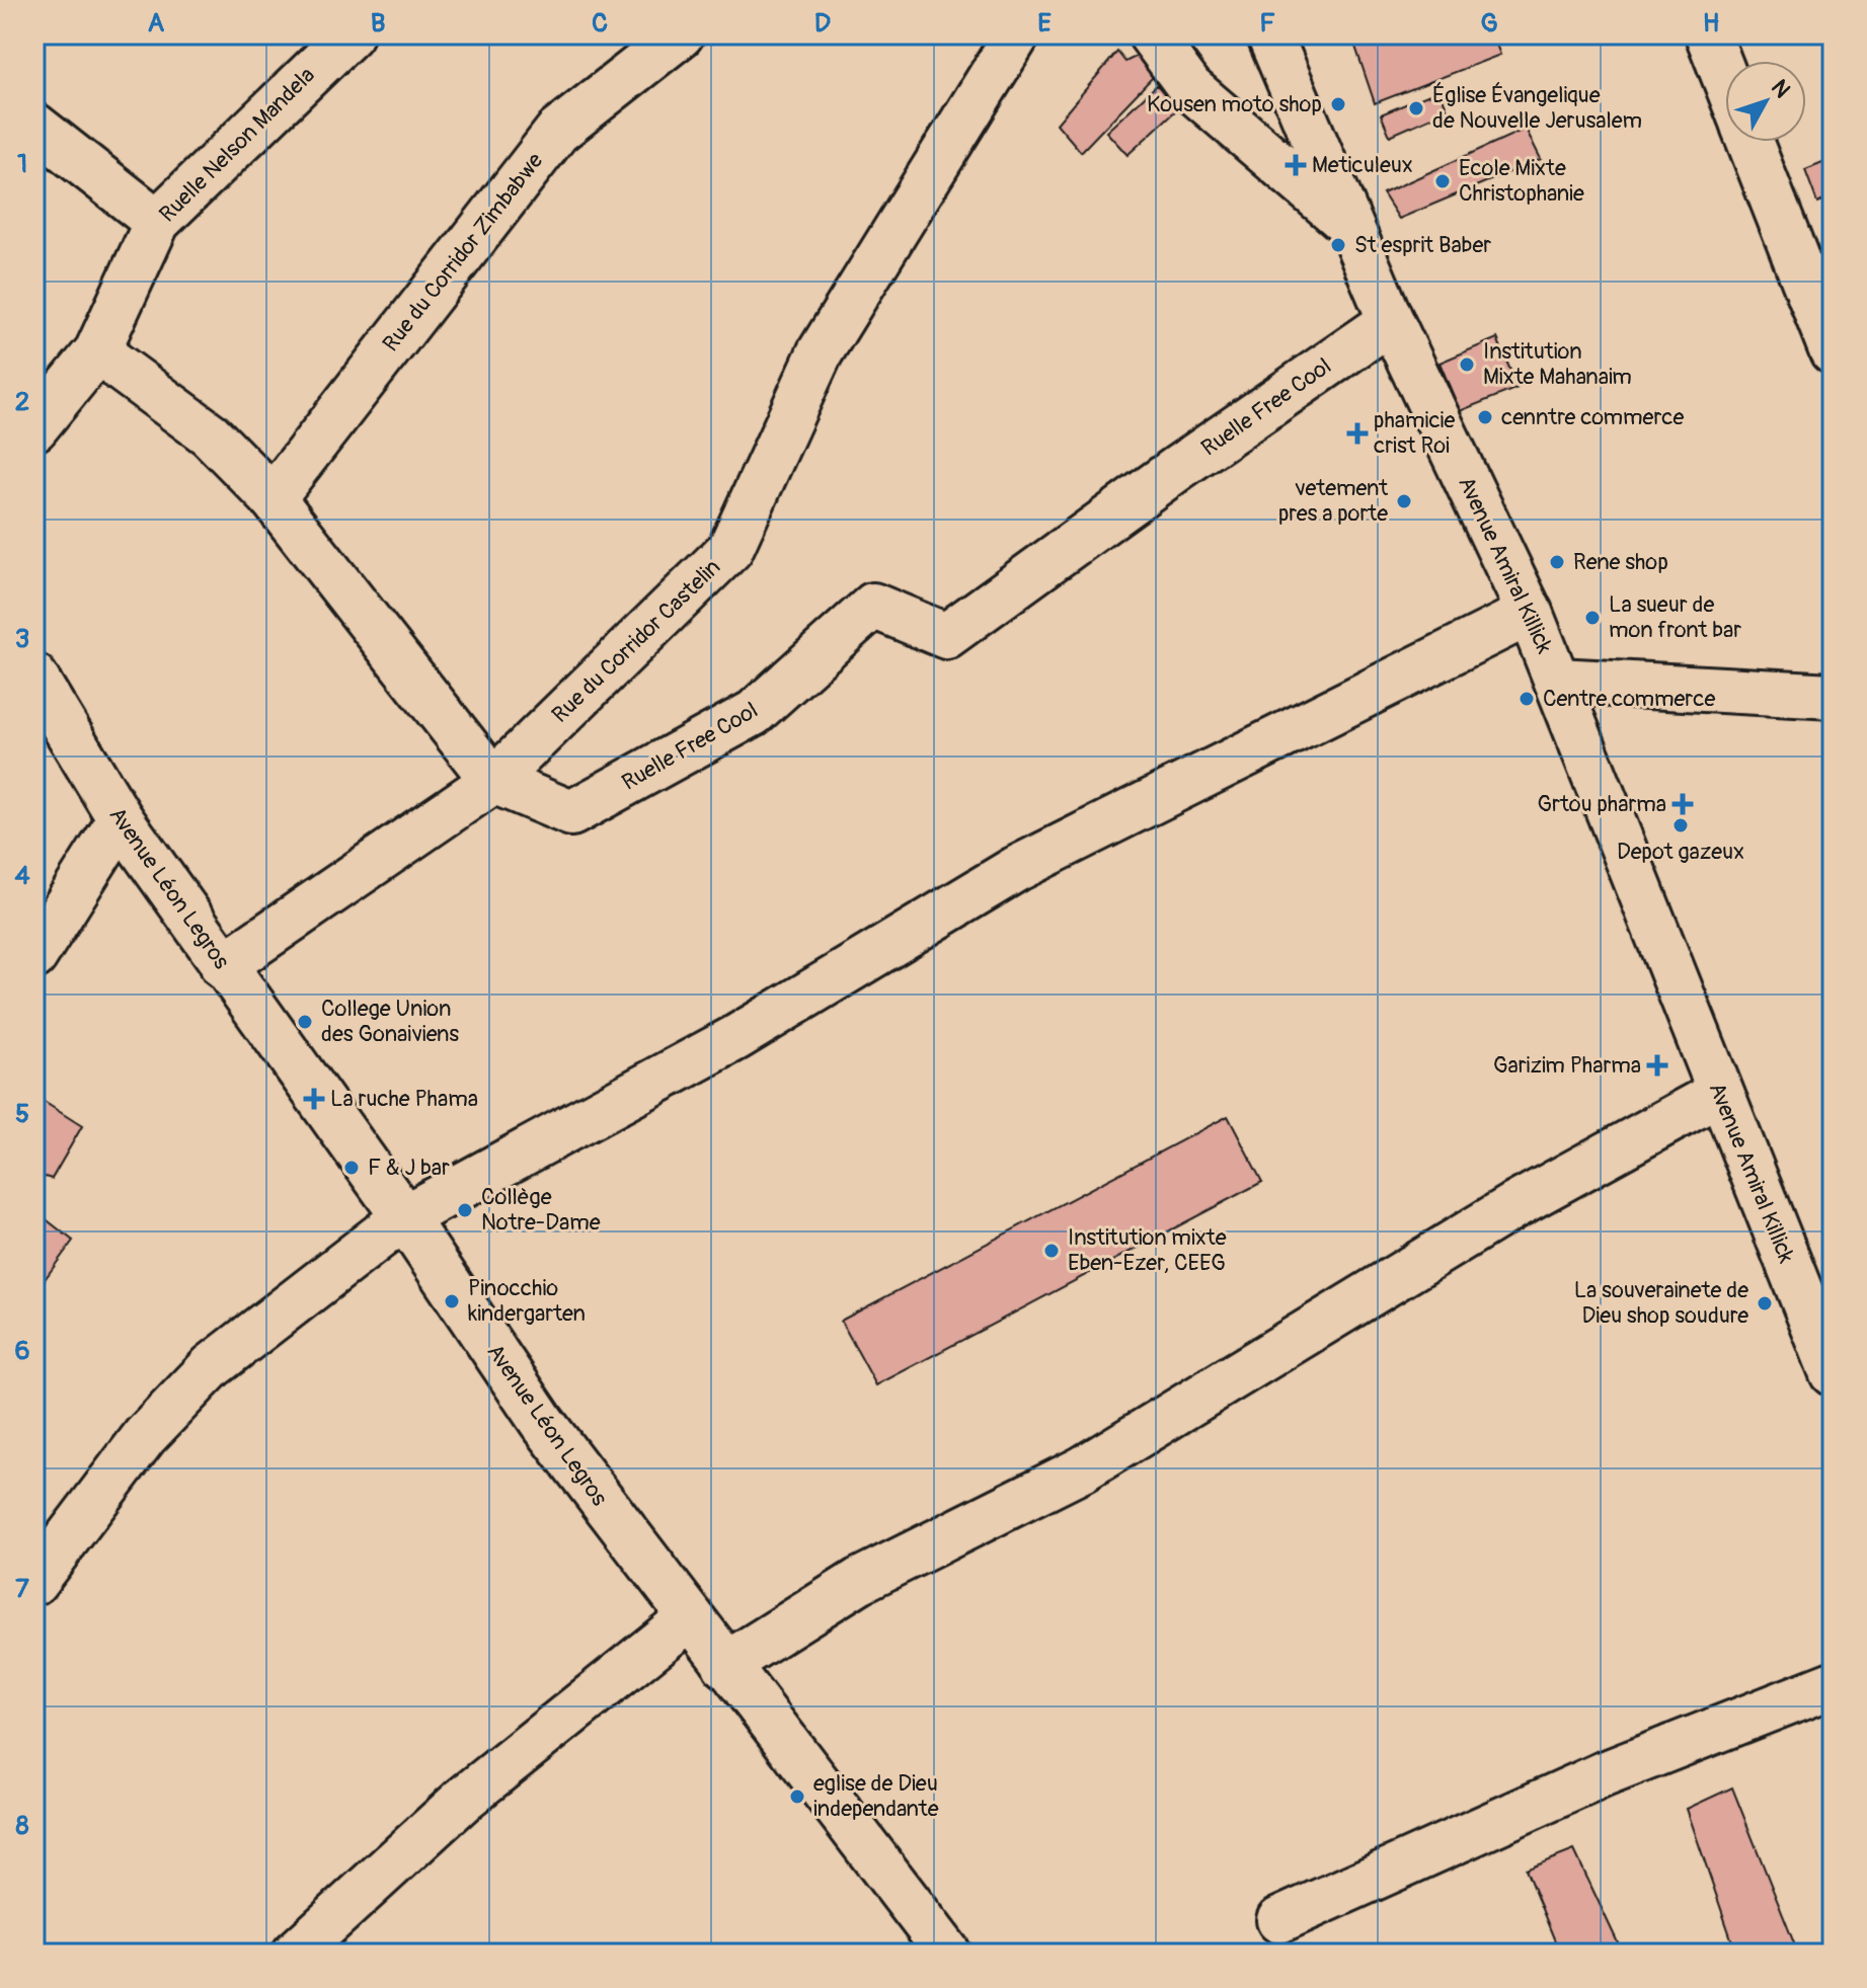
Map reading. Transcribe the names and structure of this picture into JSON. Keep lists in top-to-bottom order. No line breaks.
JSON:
{"streets":{"street":["Ruelle Nelson Mandela","Rue du Corridor Zimbabwe","Ruelle Free Cool","Avenue Amiral Killick","Rue du Corridor Castelin","Avenue Léon Legros"]},"crossings":[["Ruelle Nelson Mandela","Ruelle Free Cool"],["Rue du Corridor Zimbabwe","Ruelle Free Cool"],["Ruelle Free Cool","Avenue Amiral Killick"],["Ruelle Free Cool","Rue du Corridor Castelin"],["Rue du Corridor Castelin","Avenue Léon Legros"]],"places":{"other":["Kousen moto shop","Église Évangelique de Nouvelle Jerusalem","Ecole Mixte Christophanie","St esprit Baber","Institution Mixte Mahanaim","cenntre commerce","vetement pres a porte","Rene shop","La sueur de mon front bar","Centre commerce","Depot gazeux","College Union des Gonaiviens","F & J bar","Collège Notre-Dame","Institution mixte Eben-Ezer, CEEG","Pinocchio kindergarten","La souverainete de Dieu shop soudure","eglise de Dieu independante"],"health":["Meticuleux","phamicie crist Roi","Grtou pharma","Garizim Pharma","La ruche Phama"]},"north":"top right","grid":{"columns":["A","B","C","D","E","F","G","H"],"rows":["1","2","3","4","5","6","7","8"]}}
